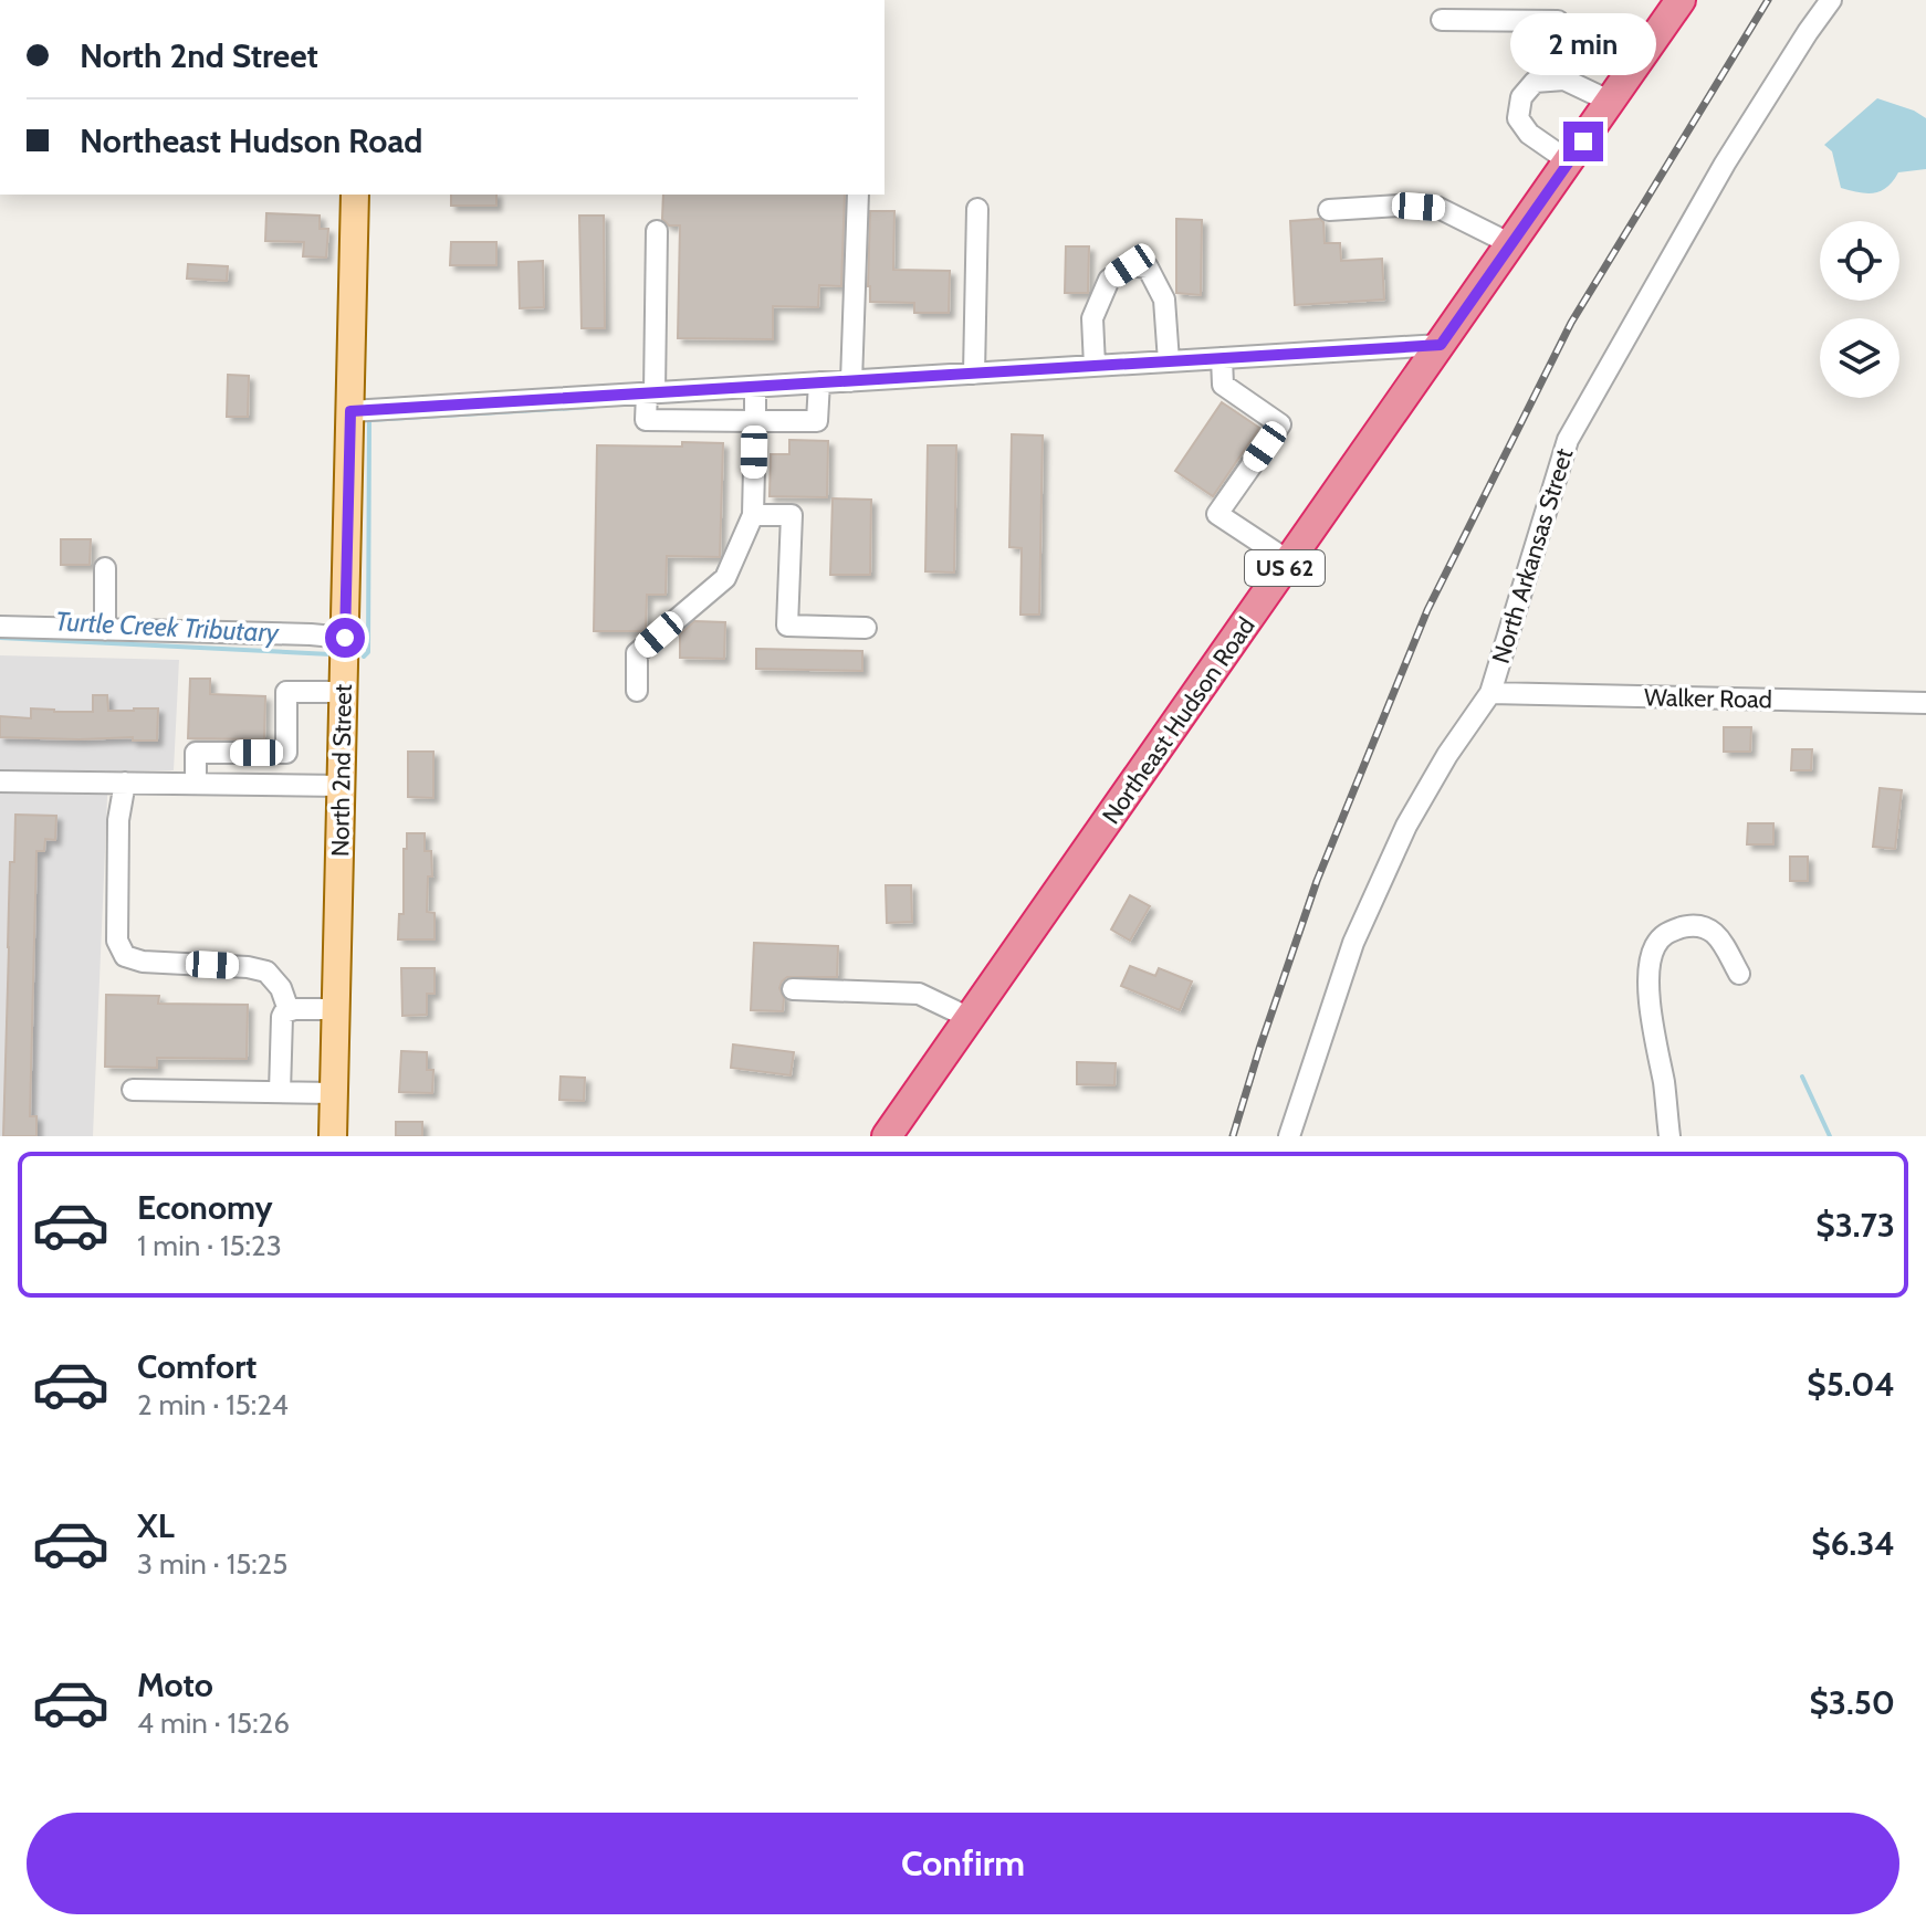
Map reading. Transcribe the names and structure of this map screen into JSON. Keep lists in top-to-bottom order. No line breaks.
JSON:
{"streets":{"highway":["US 62","Northeast Hudson Road"],"main road":["North 2nd Street"],"street":["North Arkansas Street","Walker Road"]},"crossings":[["North Arkansas Street","Walker Road"]],"water":["Turtle Creek Tributary"],"page":{"banner":["North 2nd Street","Northeast Hudson Road"],"bubble":"2 min","list":[{"name":"Economy","note":"1 min · 15:23","value":"$3.73"},{"name":"Comfort","note":"2 min · 15:24","value":"$5.04"},{"name":"XL","note":"3 min · 15:25","value":"$6.34"},{"name":"Moto","note":"4 min · 15:26","value":"$3.50"}],"buttons":"Confirm"}}
